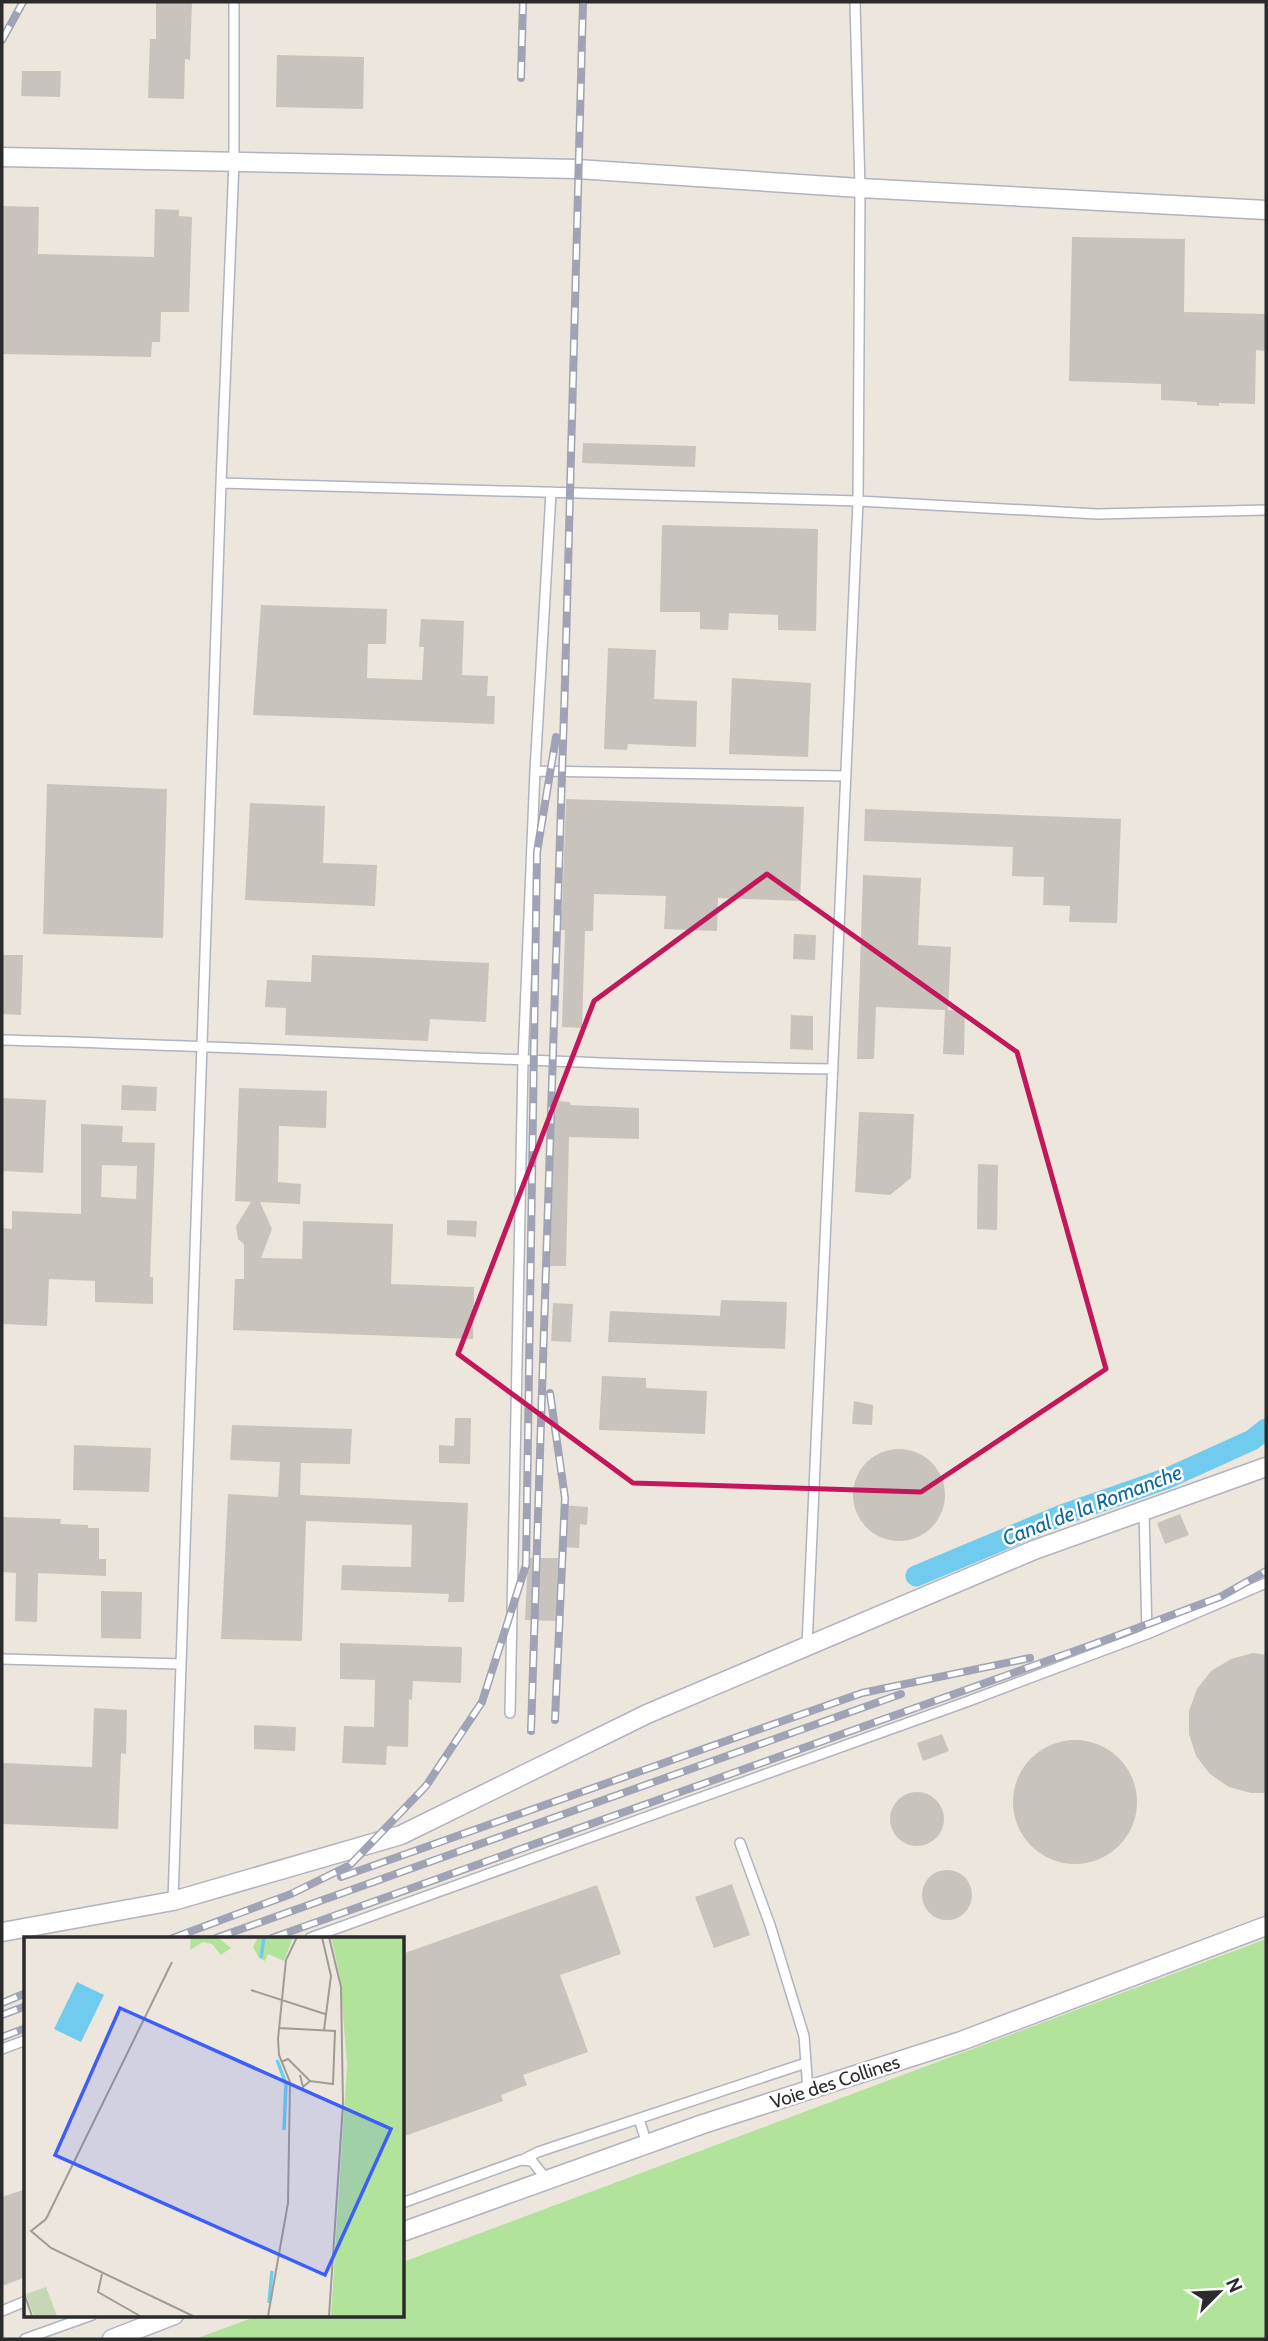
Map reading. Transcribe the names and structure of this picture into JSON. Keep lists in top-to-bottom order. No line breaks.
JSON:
{"streets":{"street":["Voie des Collines"]},"water":["Canal de la Romanche"],"north":"top right"}
